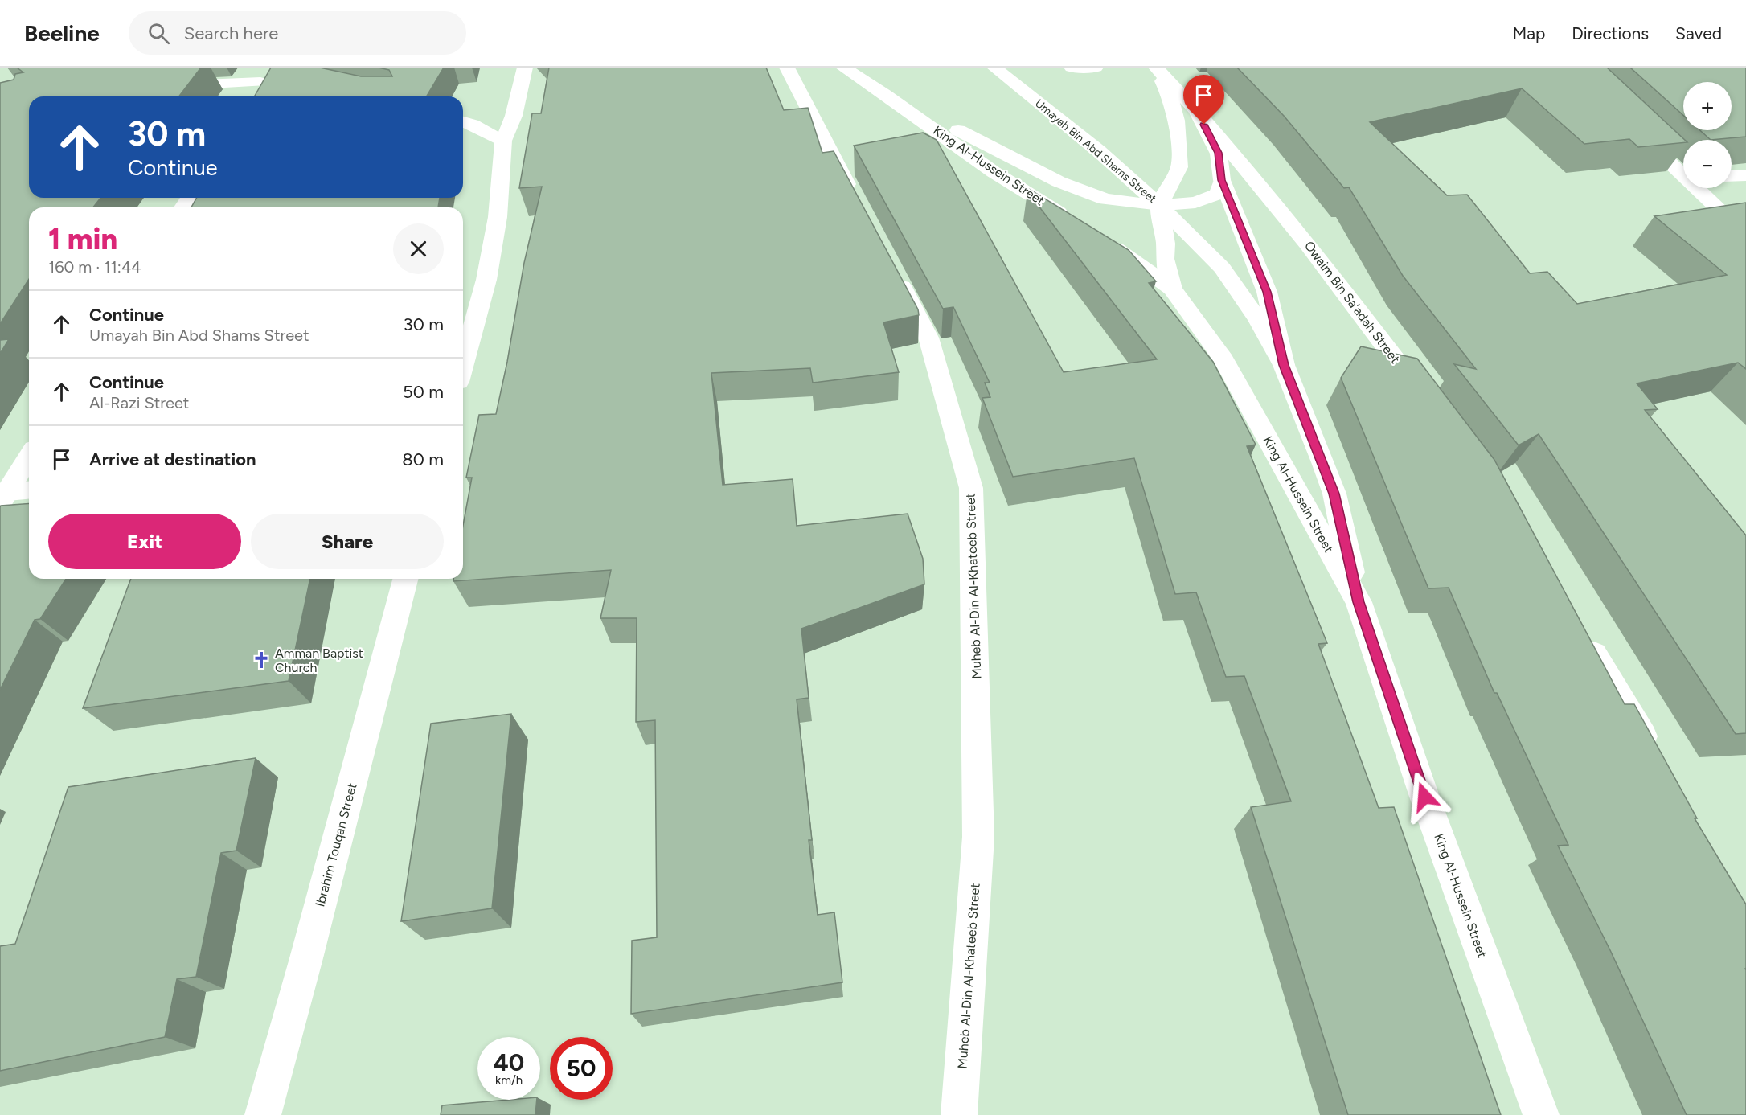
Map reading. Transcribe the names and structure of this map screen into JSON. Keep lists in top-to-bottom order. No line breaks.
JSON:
{"streets":{"street":["Umayah Bin Abd Shams Street","King Al-Hussein Street","Owaim Bin Sa'adah Street","Muheb Al-Din Al-Khateeb Street","Ibrahim Touqan Street"]},"crossings":[["Umayah Bin Abd Shams Street","King Al-Hussein Street"]],"places":{"church":["Amman Baptist Church"]},"page":{"header":"Beeline","search":"Search here","nav":["Map","Directions","Saved"],"map_buttons":["+","−"],"turn":["30 m","Continue"],"heading":["1 min","160 m · 11:44"],"list":[{"name":"Continue","note":"Umayah Bin Abd Shams Street","value":"30 m"},{"name":"Continue","note":"Al-Razi Street","value":"50 m"},{"name":"Arrive at destination","value":"80 m"}],"buttons":["Exit","Share"],"speed":"40 km/h","limit":"50"}}
